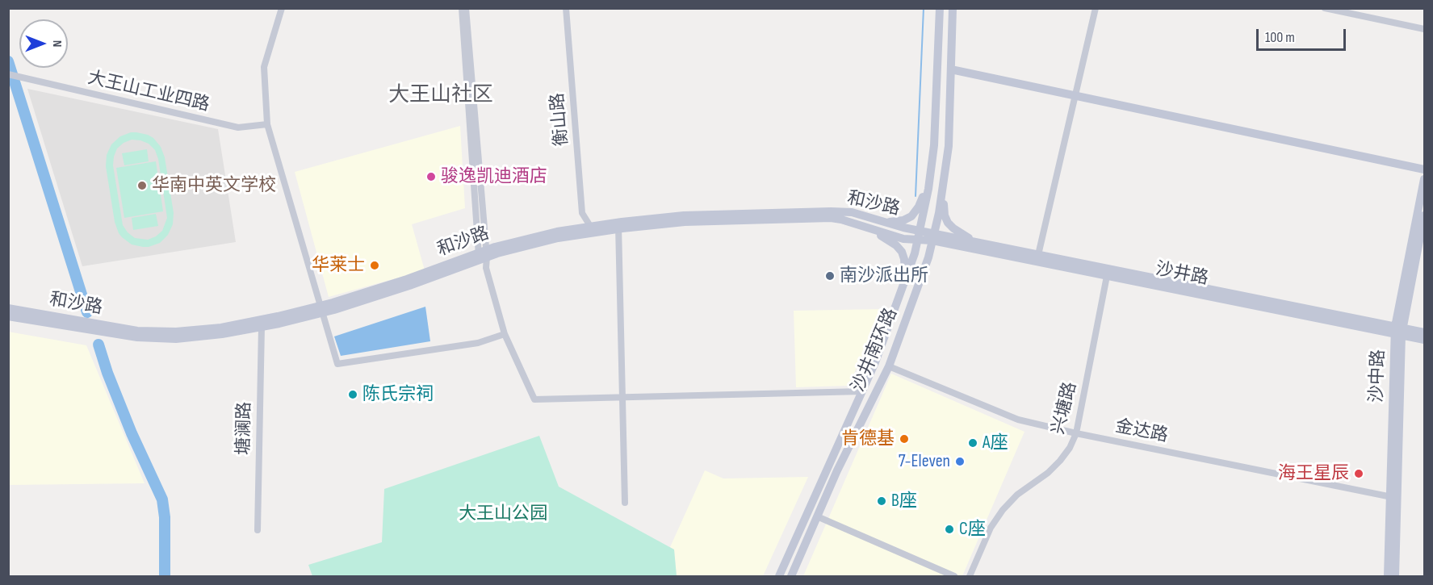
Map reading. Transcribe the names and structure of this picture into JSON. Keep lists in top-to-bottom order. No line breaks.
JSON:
{"streets":{"main road":["和沙路","沙井路","沙井南环路","沙中路"],"street":["大王山工业四路","衡山路","兴塘路","塘澜路","金达路"]},"crossings":[["衡山路","和沙路"],["和沙路","沙井路"],["和沙路","沙井南环路"],["和沙路","塘澜路"],["沙井路","沙井南环路"],["沙井路","沙中路"],["沙井路","兴塘路"],["沙井南环路","金达路"],["沙中路","金达路"],["兴塘路","金达路"]],"districts":["大王山社区"],"parks":["大王山公园"],"places":["骏逸凯迪酒店","华南中英文学校","华莱士","南沙派出所","陈氏宗祠","肯德基","A座","7-Eleven","海王星辰","B座","C座"],"scale_bar":"100 m","north":"right"}
